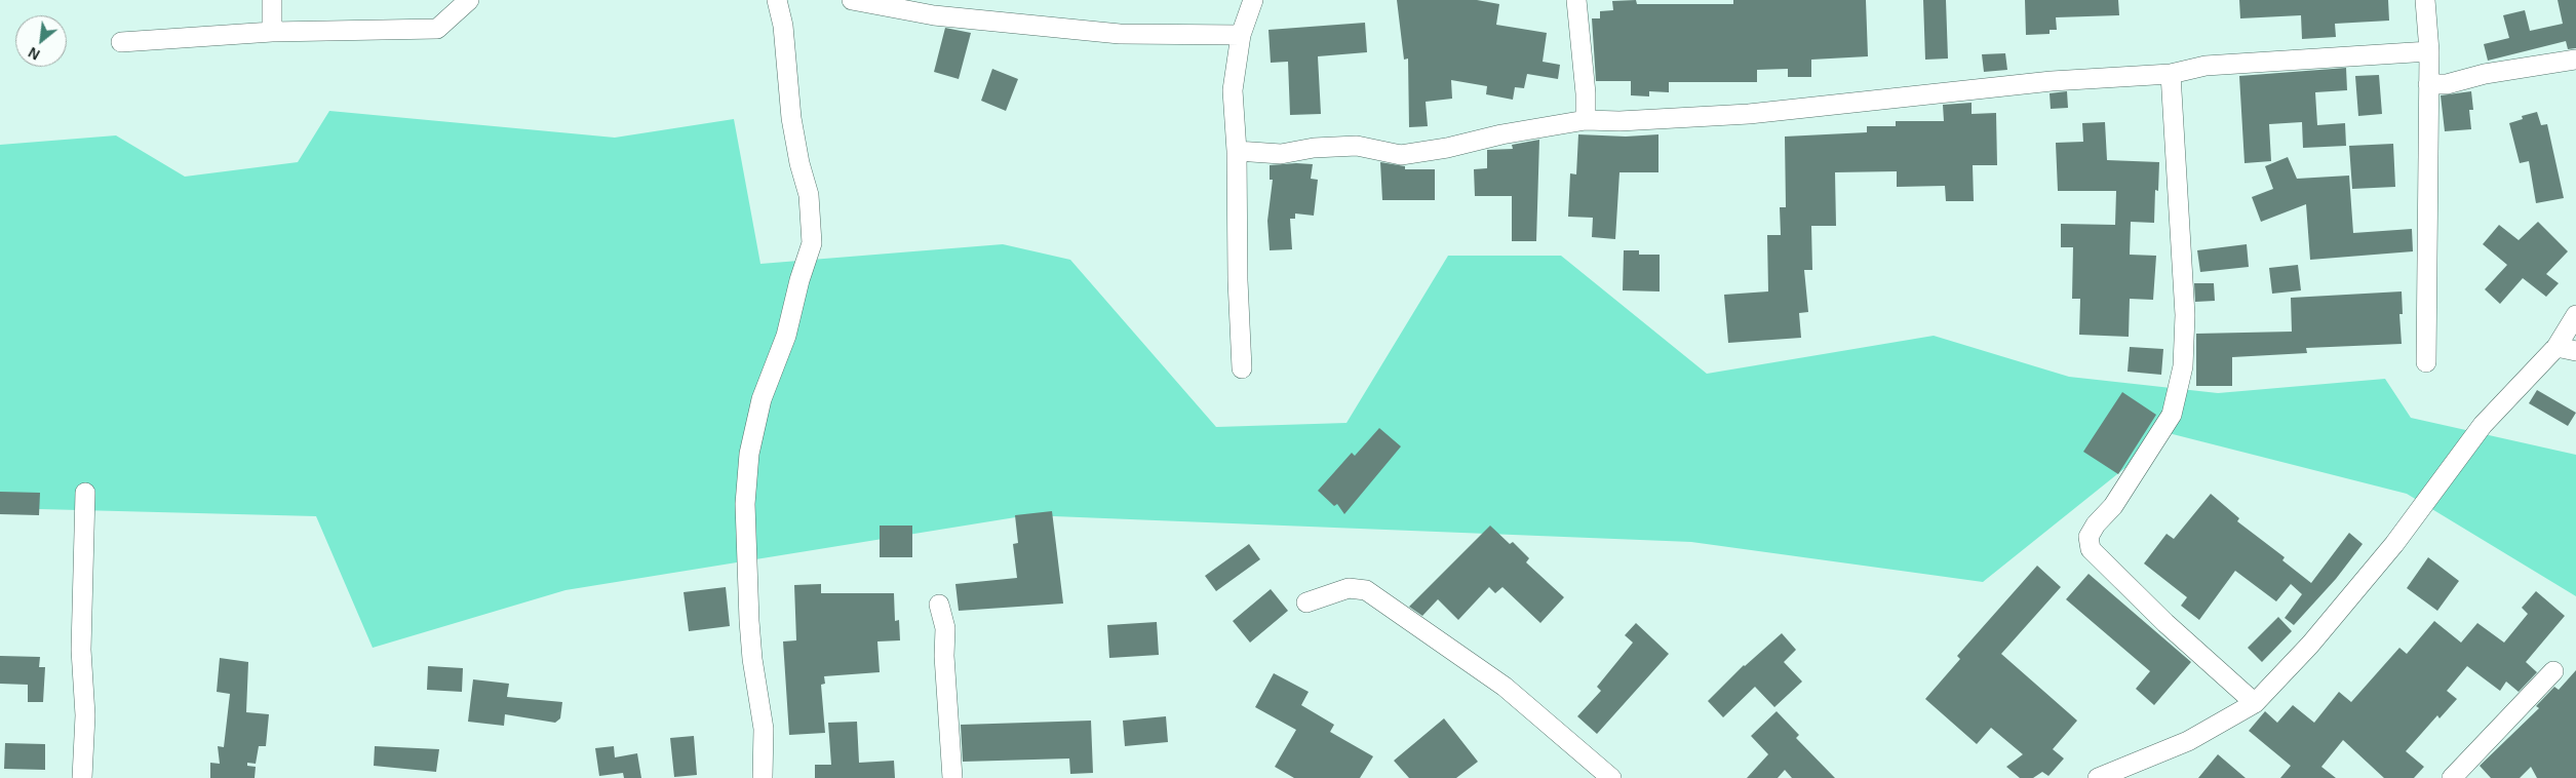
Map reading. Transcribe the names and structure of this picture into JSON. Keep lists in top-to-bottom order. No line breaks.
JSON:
{"north":"bottom left"}
